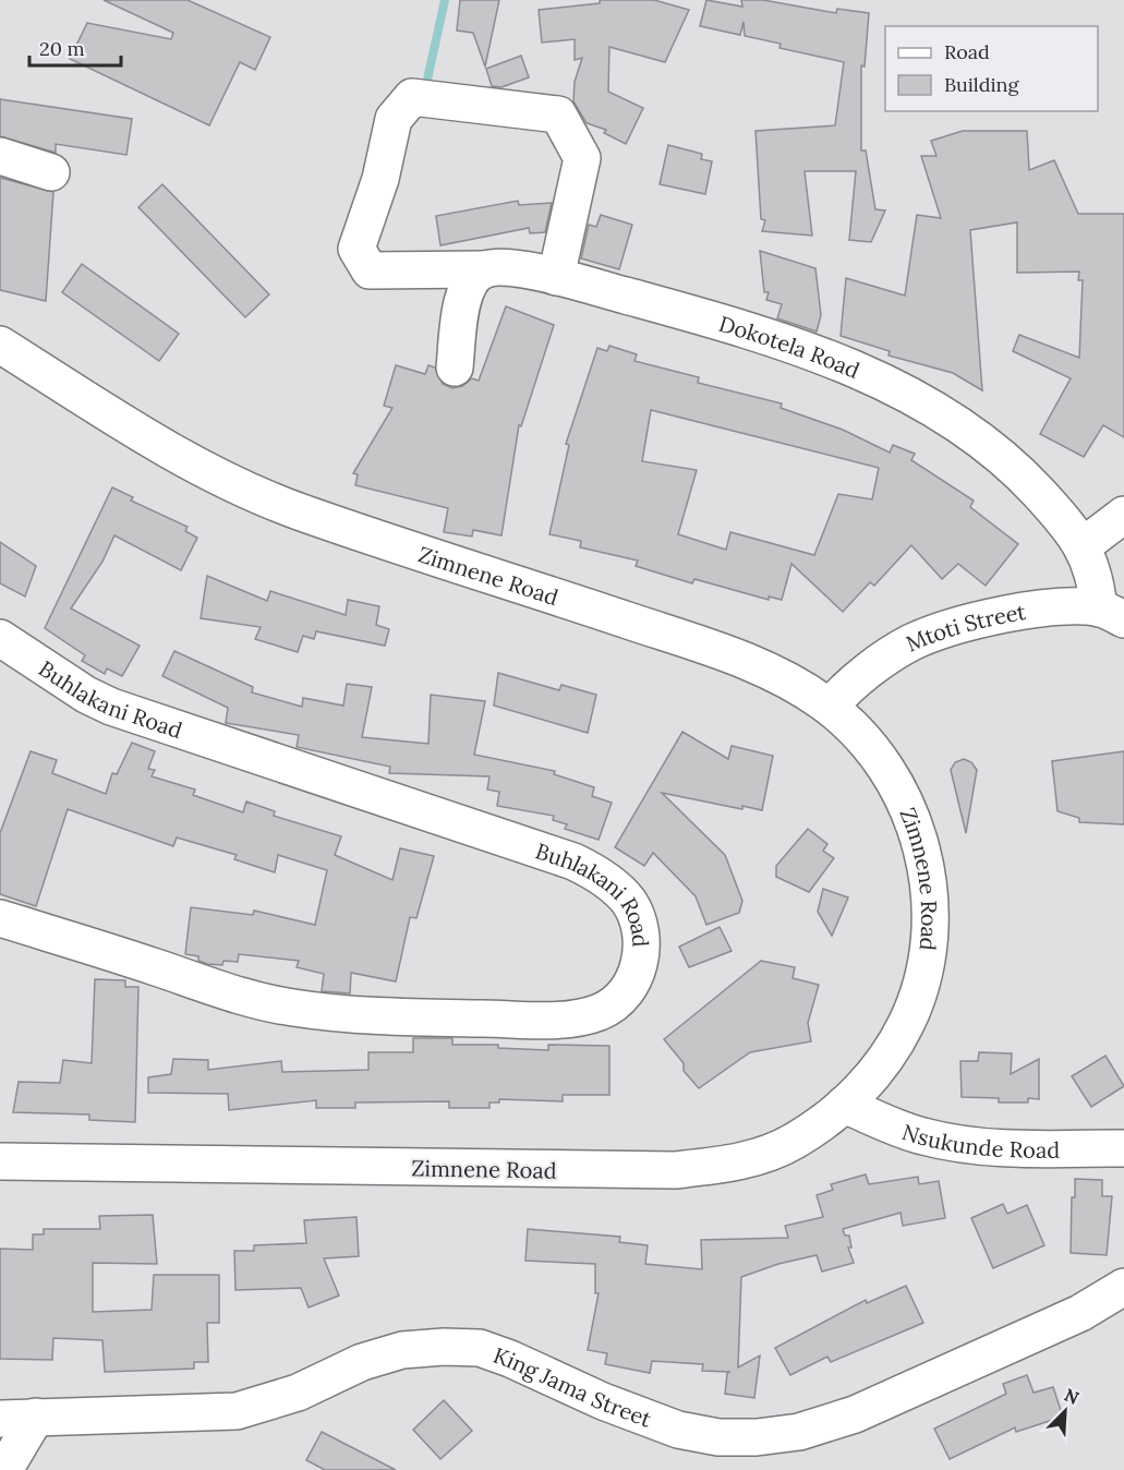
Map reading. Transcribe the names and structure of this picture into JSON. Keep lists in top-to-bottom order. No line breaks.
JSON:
{"streets":{"street":["Dokotela Road","Zimnene Road","Mtoti Street","Buhlakani Road","Nsukunde Road","King Jama Street"]},"crossings":[["Dokotela Road","Mtoti Street"],["Zimnene Road","Mtoti Street"],["Zimnene Road","Nsukunde Road"]],"legend":["Road","Building"],"scale_bar":"20 m","north":"top right"}
